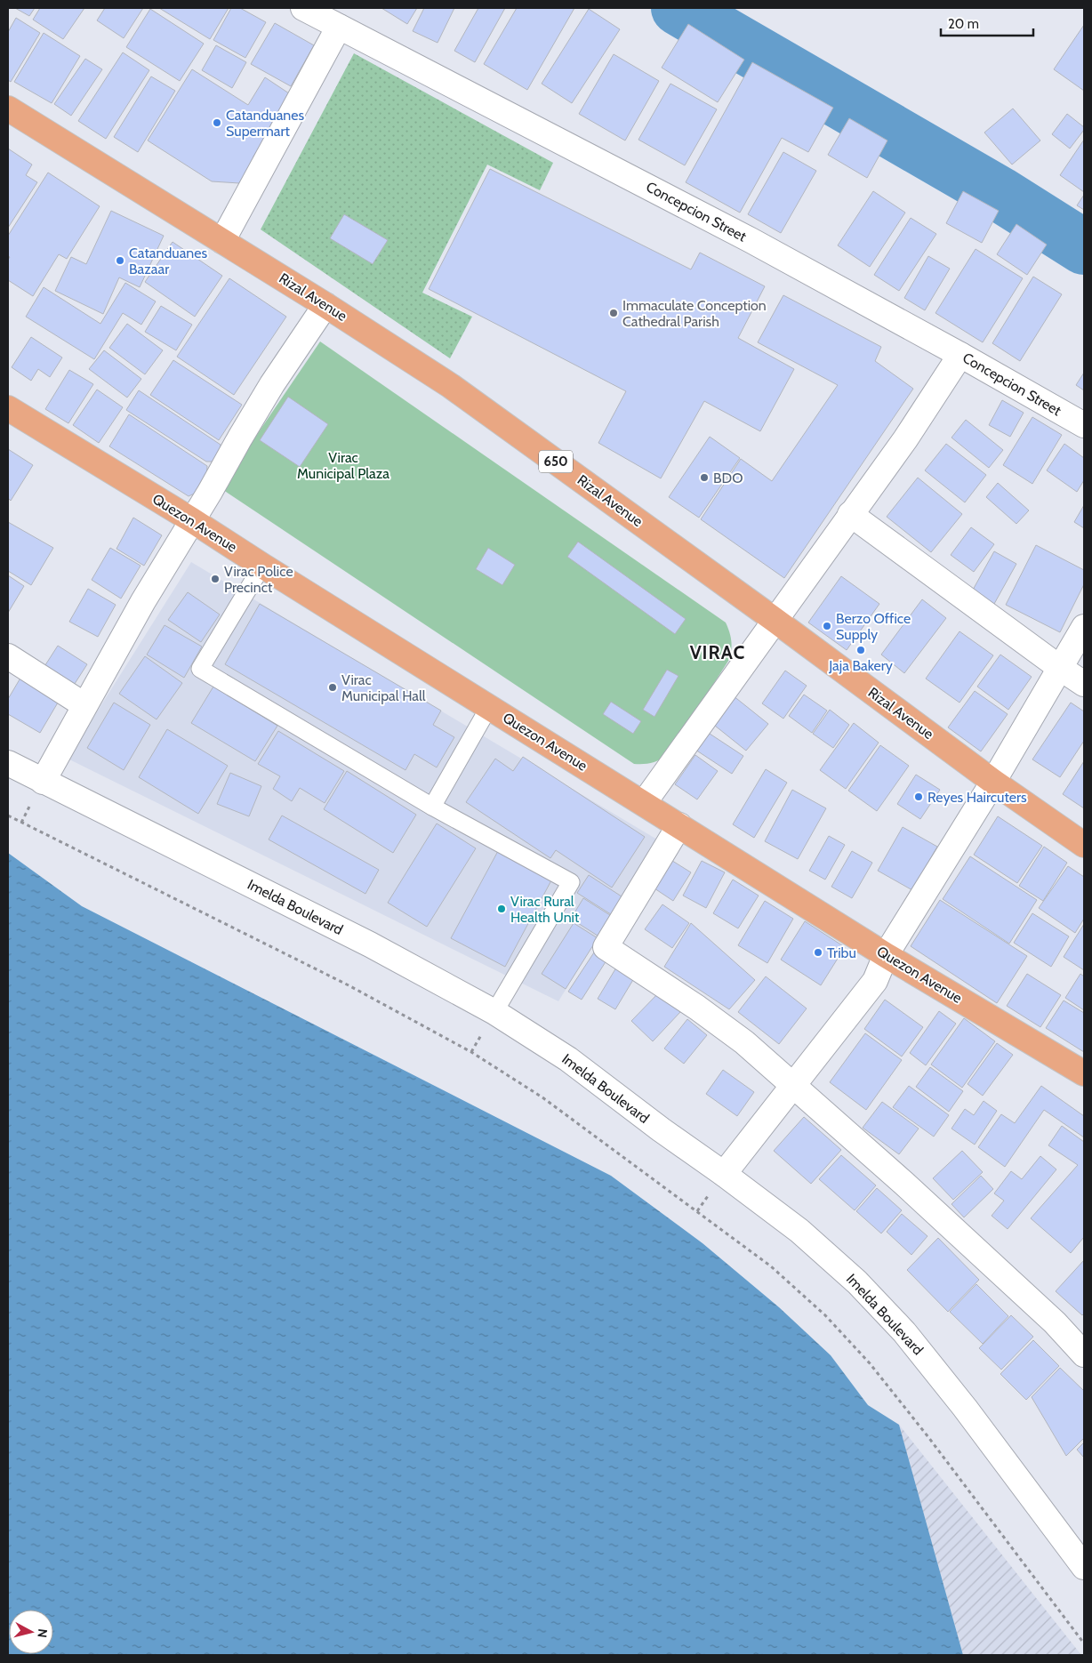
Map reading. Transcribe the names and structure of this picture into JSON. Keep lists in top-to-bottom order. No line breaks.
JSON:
{"streets":{"main road":["Rizal Avenue","650","Quezon Avenue"],"street":["Concepcion Street","Imelda Boulevard"]},"districts":["VIRAC"],"parks":["Virac Municipal Plaza"],"places":["Catanduanes Supermart","Catanduanes Bazaar","Immaculate Conception Cathedral Parish","BDO","Virac Police Precinct","Berzo Office Supply","Jaja Bakery","Virac Municipal Hall","Reyes Haircuters","Virac Rural Health Unit","Tribu"],"scale_bar":"20 m","north":"right"}
